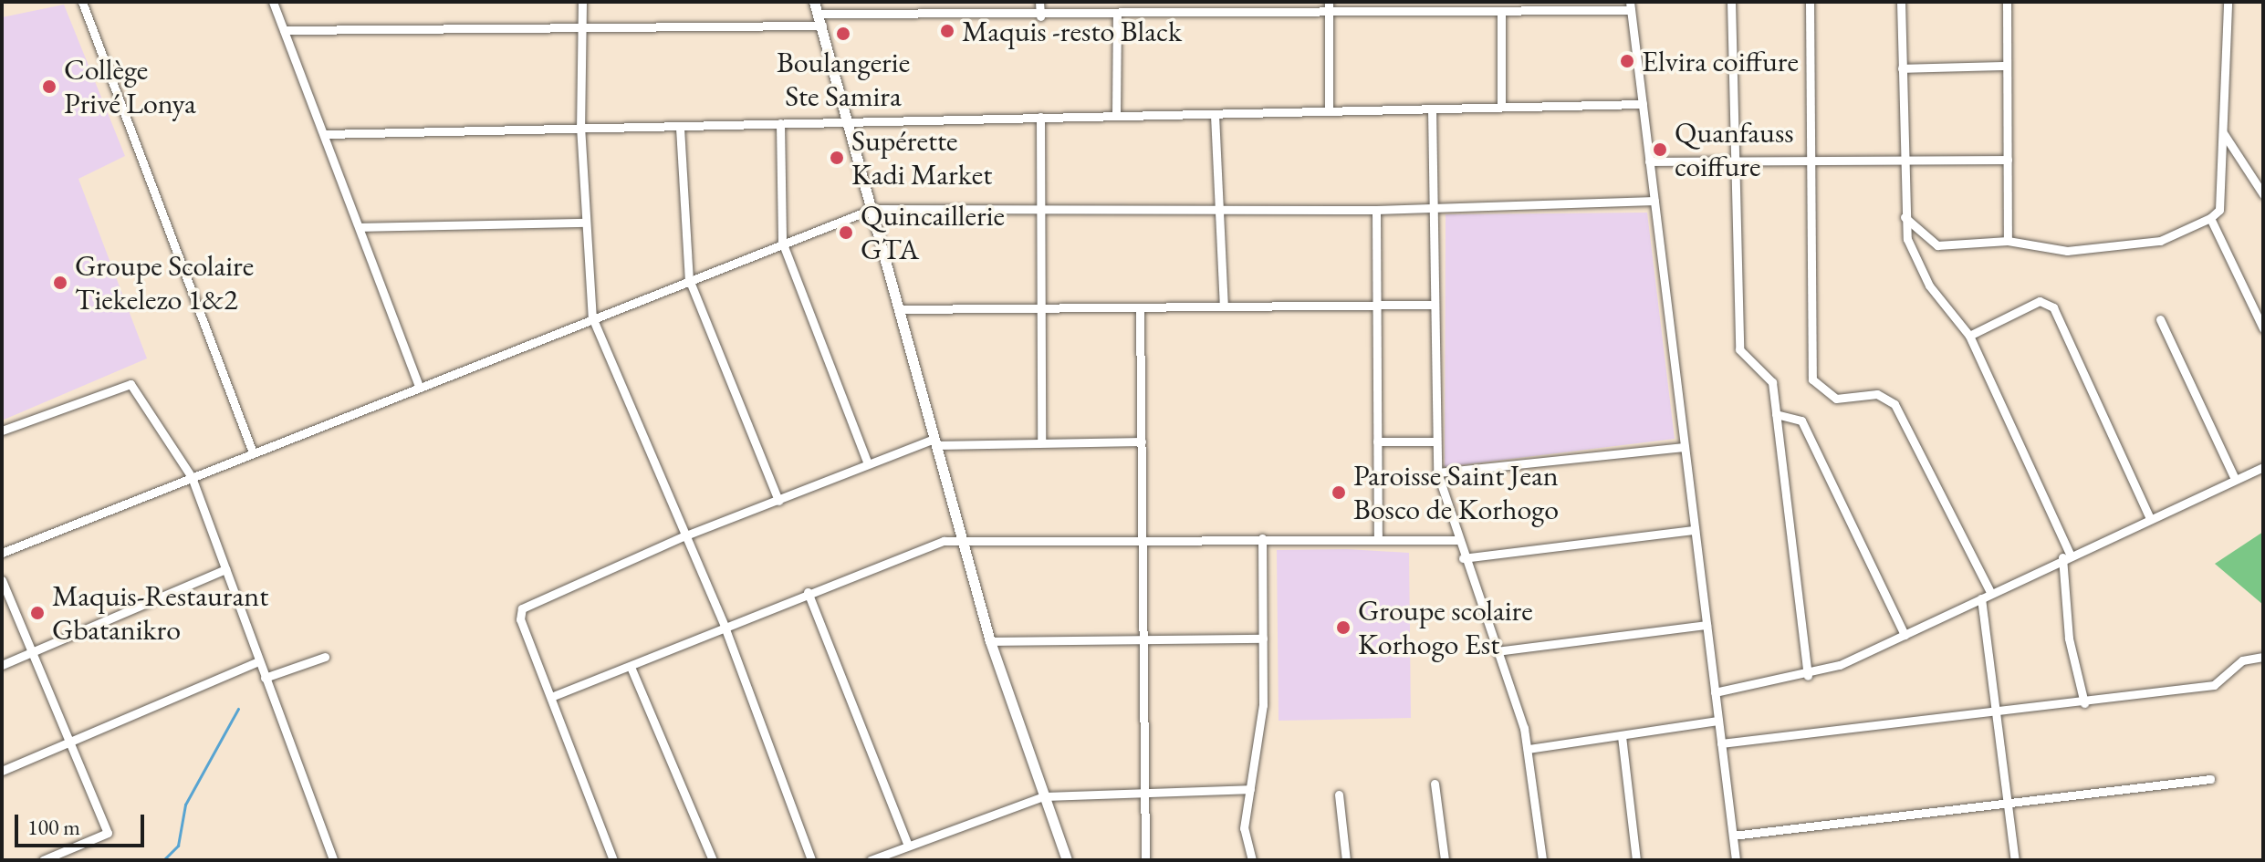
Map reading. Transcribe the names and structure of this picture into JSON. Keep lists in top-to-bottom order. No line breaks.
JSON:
{"places":["Maquis -resto Black","Boulangerie Ste Samira","Elvira coiffure","Collège Privé Lonya","Quanfauss coiffure","Supérette Kadi Market","Quincaillerie GTA","Groupe Scolaire Tiekelezo 1&2","Paroisse Saint Jean Bosco de Korhogo","Maquis-Restaurant Gbatanikro","Groupe scolaire Korhogo Est"],"scale_bar":"100 m"}
